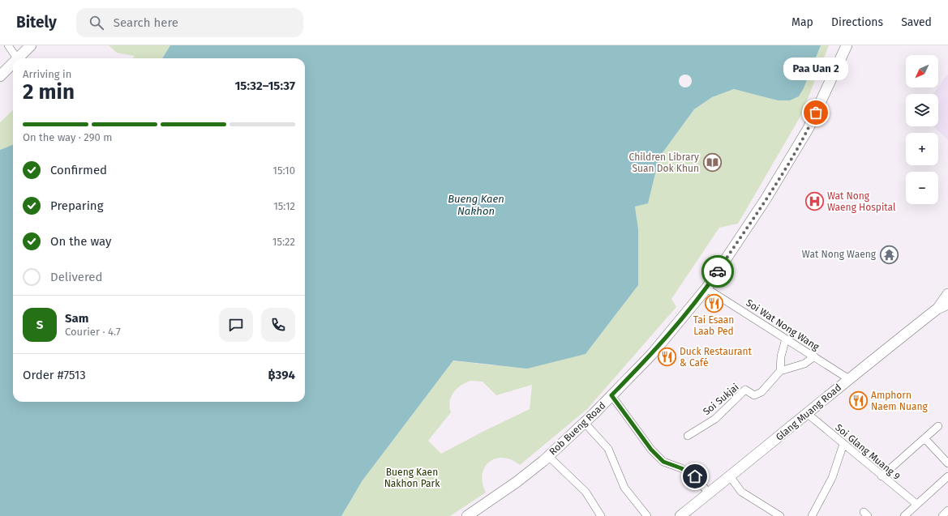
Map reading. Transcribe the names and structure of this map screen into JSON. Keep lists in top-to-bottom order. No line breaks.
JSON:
{"streets":{"street":["Soi Wat Nong Wang","Soi Sukjai","Glang Muang Road","Rob Bueng Road","Soi Glang Muang 9"]},"crossings":[["Soi Wat Nong Wang","Glang Muang Road"],["Soi Wat Nong Wang","Rob Bueng Road"],["Glang Muang Road","Soi Glang Muang 9"]],"water":["Bueng Kaen Nakhon"],"parks":["Bueng Kaen Nakhon Park"],"places":{"other":["Paa Uan 2"],"library":["Children Library Suan Dok Khun"],"hospital":["Wat Nong Waeng Hospital"],"temple":["Wat Nong Waeng"],"restaurant":["Tai Esaan Laab Ped","Duck Restaurant & Café","Amphorn Naem Nuang"]},"north":"bottom left","page":{"header":"Bitely","search":"Search here","nav":["Map","Directions","Saved"],"map_buttons":["+","−"],"bubble":"Paa Uan 2","heading":["2 min","Arriving in","15:32–15:37"],"panel":["Sam","Courier · 4.7","Order #7513","฿394"],"bar":"On the way · 290 m","list":[["Confirmed","15:10"],["Preparing","15:12"],["On the way","15:22"],"Delivered"],"round":"S"}}
